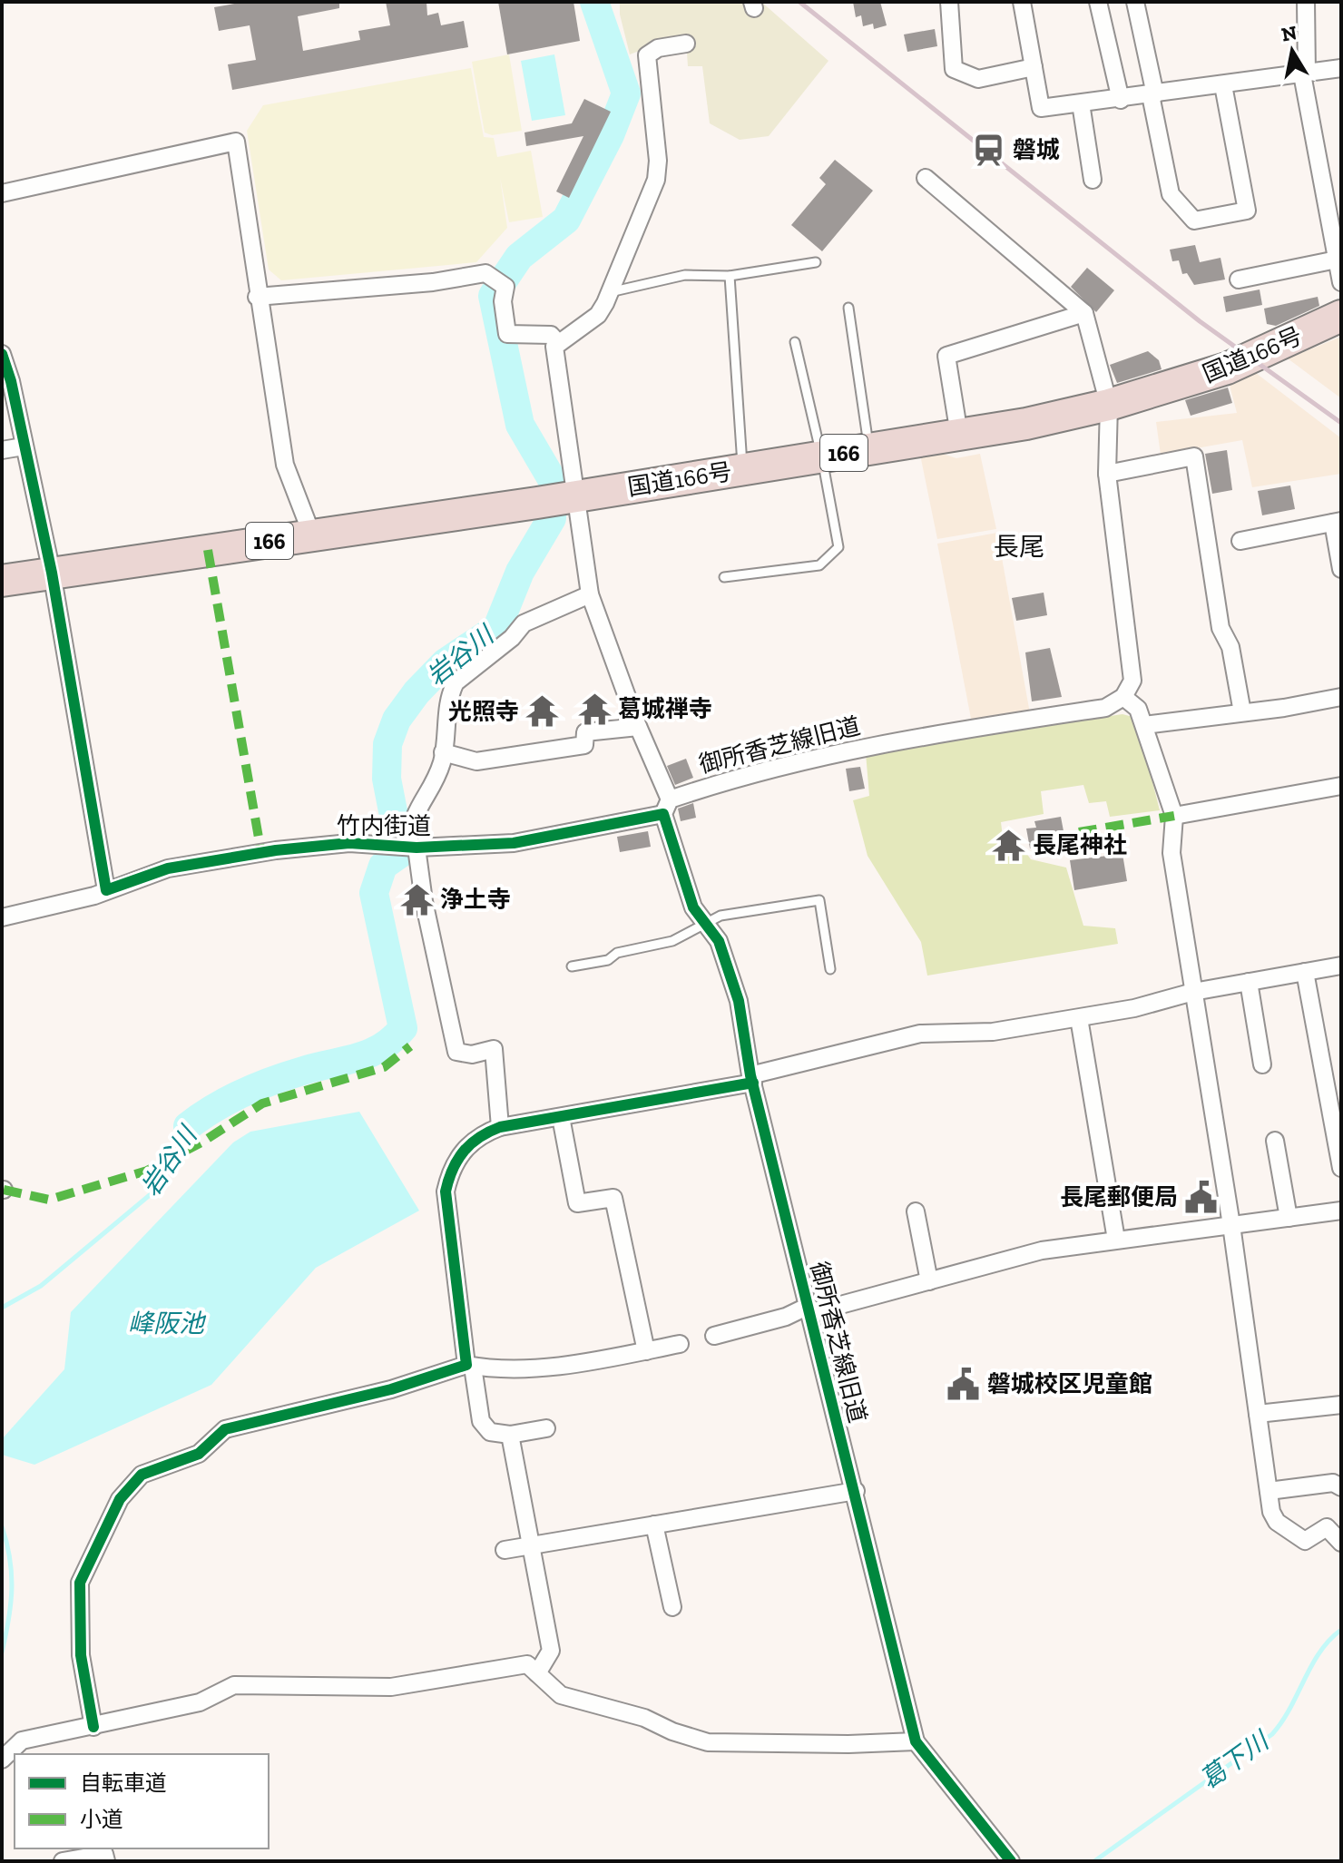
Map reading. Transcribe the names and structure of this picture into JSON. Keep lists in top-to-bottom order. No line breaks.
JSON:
{"streets":{"highway":["国道166号","166"],"street":["御所香芝線旧道","竹内街道"]},"crossings":[["御所香芝線旧道","竹内街道"]],"districts":["長尾"],"water":["岩谷川","峰阪池","葛下川"],"places":{"station":["磐城"],"temple":["葛城禅寺","光照寺","長尾神社","浄土寺"],"public building":["長尾郵便局","磐城校区児童館"]},"legend":["自転車道","小道"],"north":"top"}
